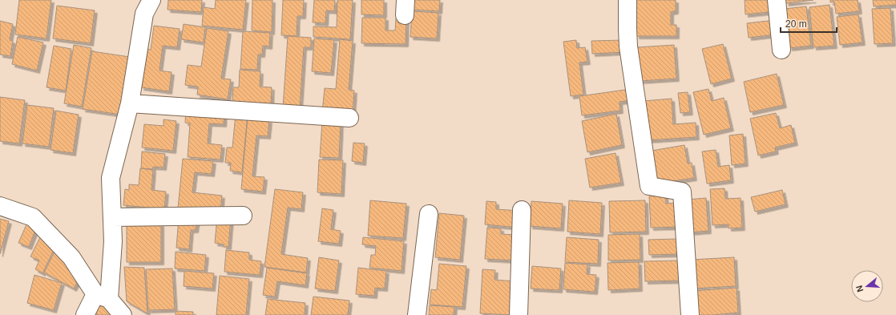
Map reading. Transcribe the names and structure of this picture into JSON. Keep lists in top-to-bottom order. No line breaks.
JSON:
{"scale_bar":"20 m","north":"left"}
